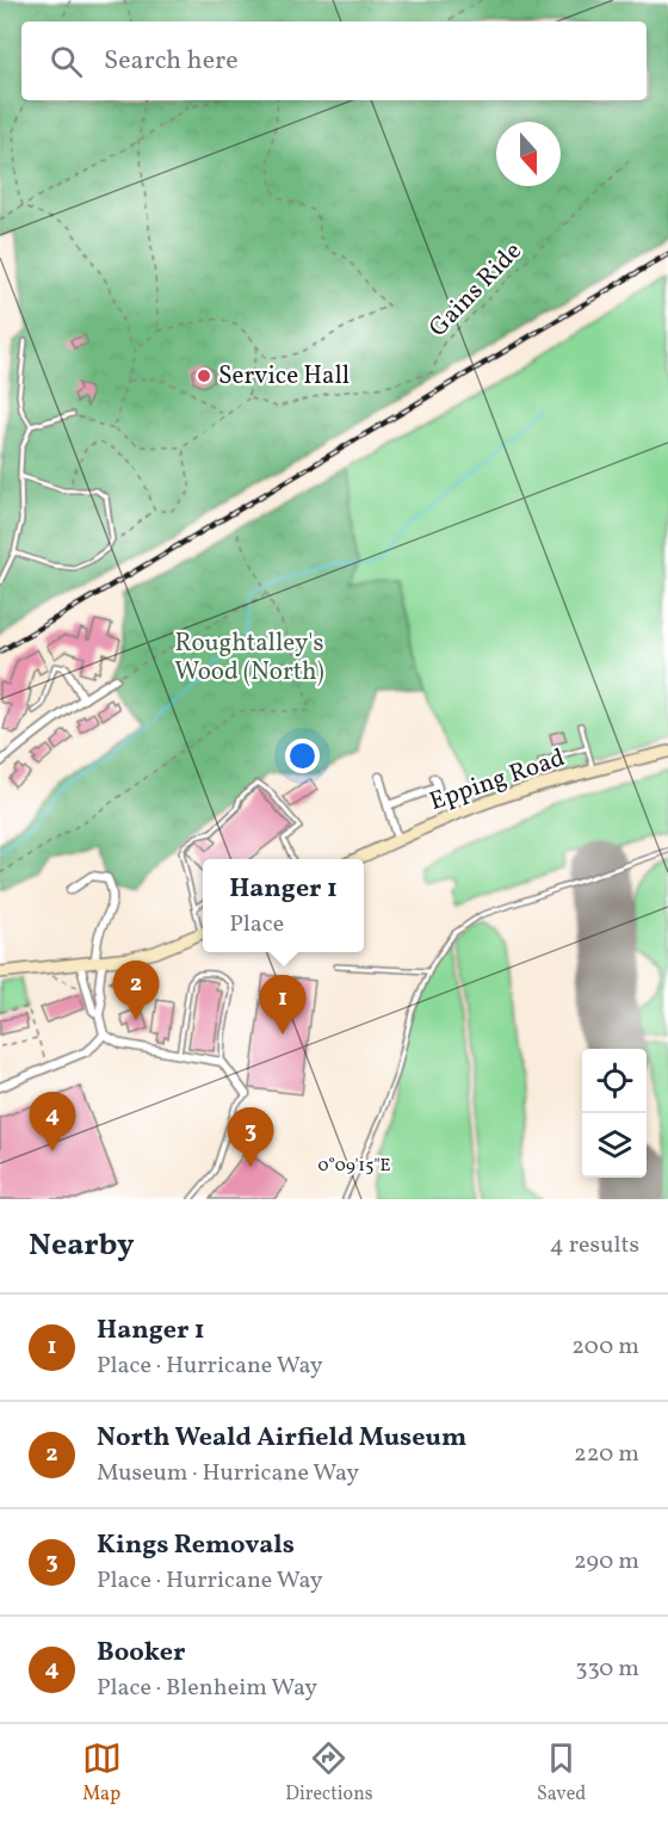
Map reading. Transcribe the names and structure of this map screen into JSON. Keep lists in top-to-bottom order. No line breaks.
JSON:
{"streets":{"main road":["Epping Road"],"path":["Gains Ride"]},"parks":["Roughtalley's Wood (North)"],"places":["Service Hall"],"north":"bottom","page":{"search":"Search here","popup":["Hanger 1","Place"],"pins":["2","1","4","3"],"heading":["Nearby","4 results"],"list":[{"mark":"1","name":"Hanger 1","note":"Place · Hurricane Way","value":"200 m"},{"mark":"2","name":"North Weald Airfield Museum","note":"Museum · Hurricane Way","value":"220 m"},{"mark":"3","name":"Kings Removals","note":"Place · Hurricane Way","value":"290 m"},{"mark":"4","name":"Booker","note":"Place · Blenheim Way","value":"330 m"}],"nav":["Map","Directions","Saved"]},"coordinates":["0°09'15\"E"]}
